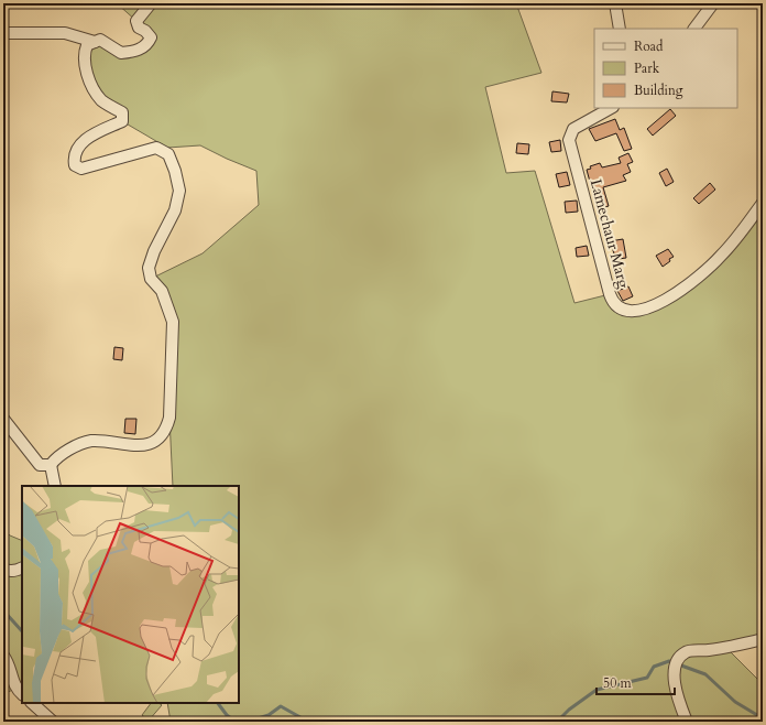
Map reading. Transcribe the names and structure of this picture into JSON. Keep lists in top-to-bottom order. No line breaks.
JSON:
{"streets":{"street":["Lamechaur Marg"]},"legend":["Road","Park","Building"],"scale_bar":"50 m"}
